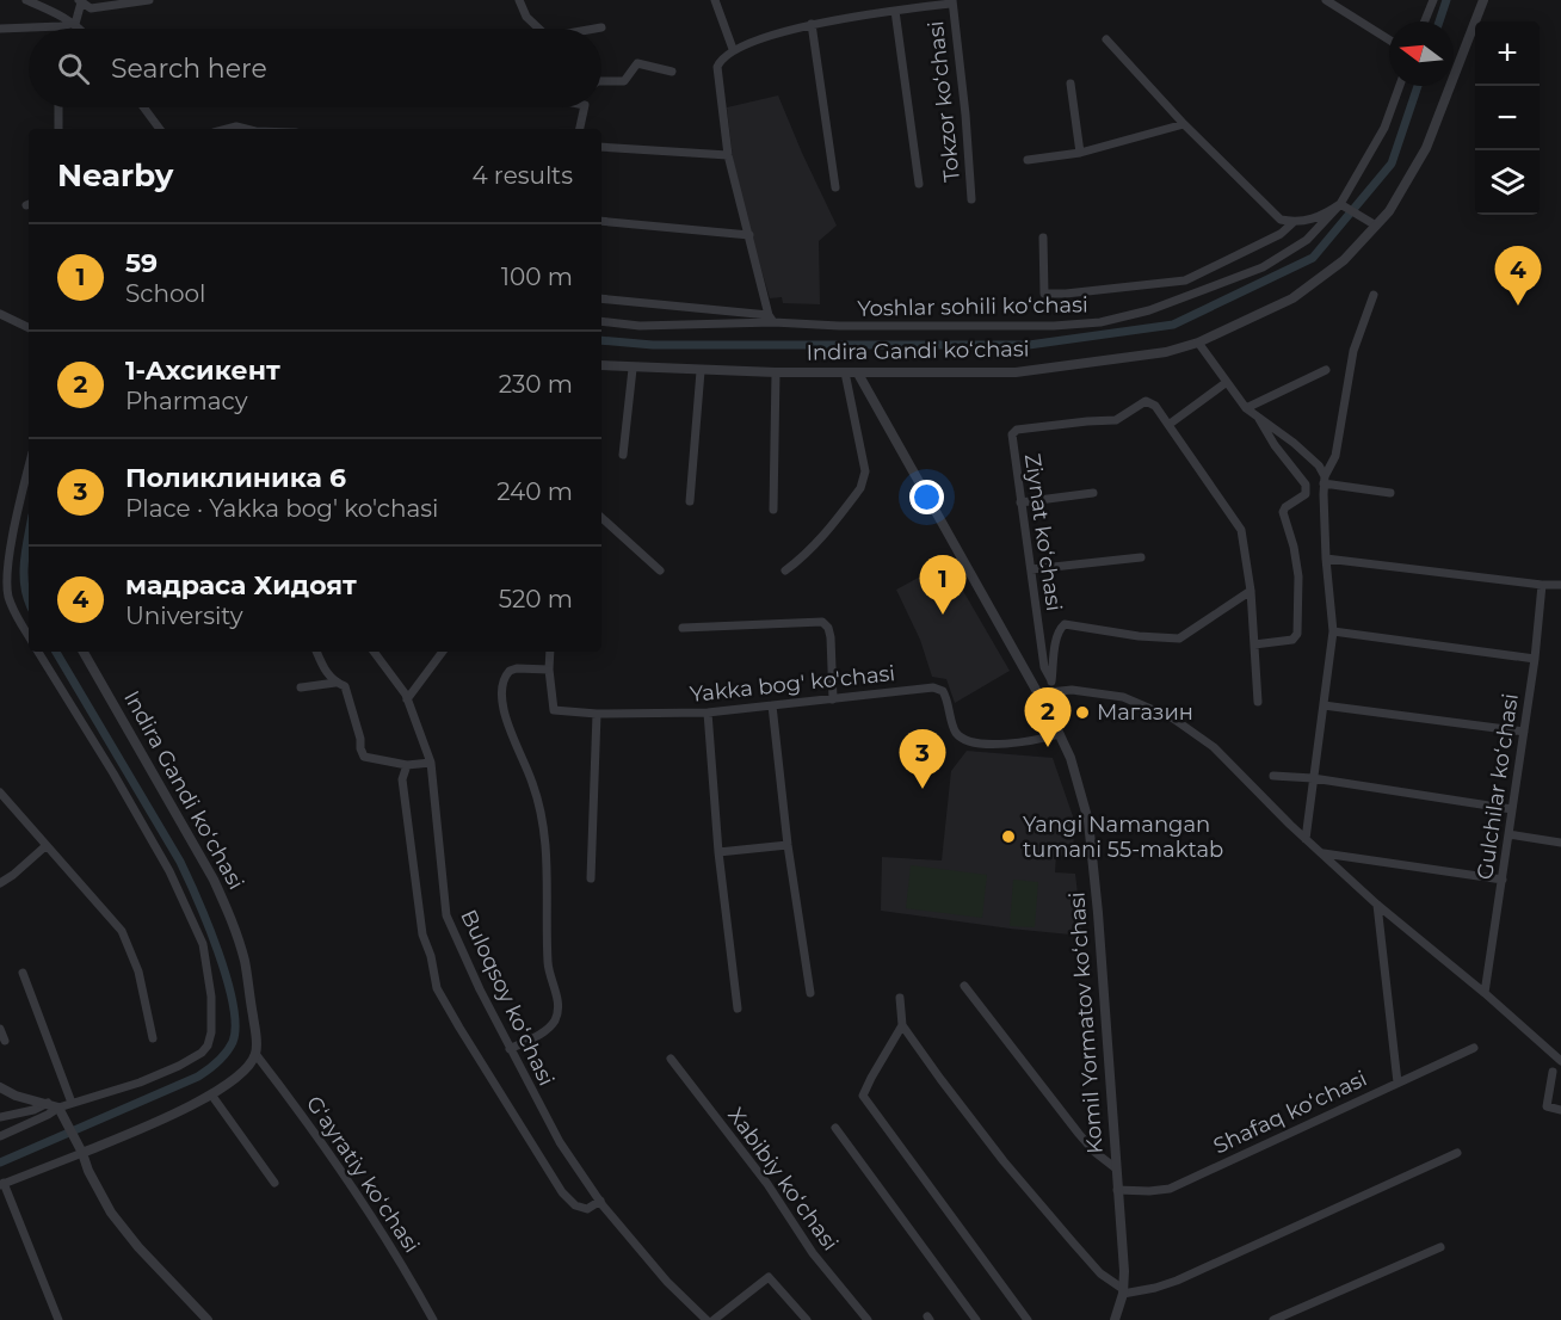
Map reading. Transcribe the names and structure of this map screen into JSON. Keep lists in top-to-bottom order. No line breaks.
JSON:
{"streets":{"street":["Tokzor koʻchasi","Yoshlar sohili koʻchasi","Indira Gandi koʻchasi","Ziynat koʻchasi","Yakka bog' ko'chasi","Gulchilar koʻchasi","Buloqsoy koʻchasi","Komil Yormatov koʻchasi","Shafaq koʻchasi","Gʻayratiy koʻchasi","Xabibiy koʻchasi"]},"crossings":[["Indira Gandi koʻchasi","Komil Yormatov koʻchasi"],["Indira Gandi koʻchasi","Gʻayratiy koʻchasi"],["Yakka bog' ko'chasi","Komil Yormatov koʻchasi"],["Komil Yormatov koʻchasi","Shafaq koʻchasi"]],"places":["Магазин","Yangi Namangan tumani 55-maktab"],"north":"left","page":{"map_buttons":["+","−"],"search":"Search here","heading":["Nearby","4 results"],"list":[{"mark":"1","name":"59","note":"School","value":"100 m"},{"mark":"2","name":"1-Ахсикент","note":"Pharmacy","value":"230 m"},{"mark":"3","name":"Поликлиника 6","note":"Place · Yakka bog' ko'chasi","value":"240 m"},{"mark":"4","name":"мадраса Хидоят","note":"University","value":"520 m"}],"pins":["4","1","2","3"]}}
